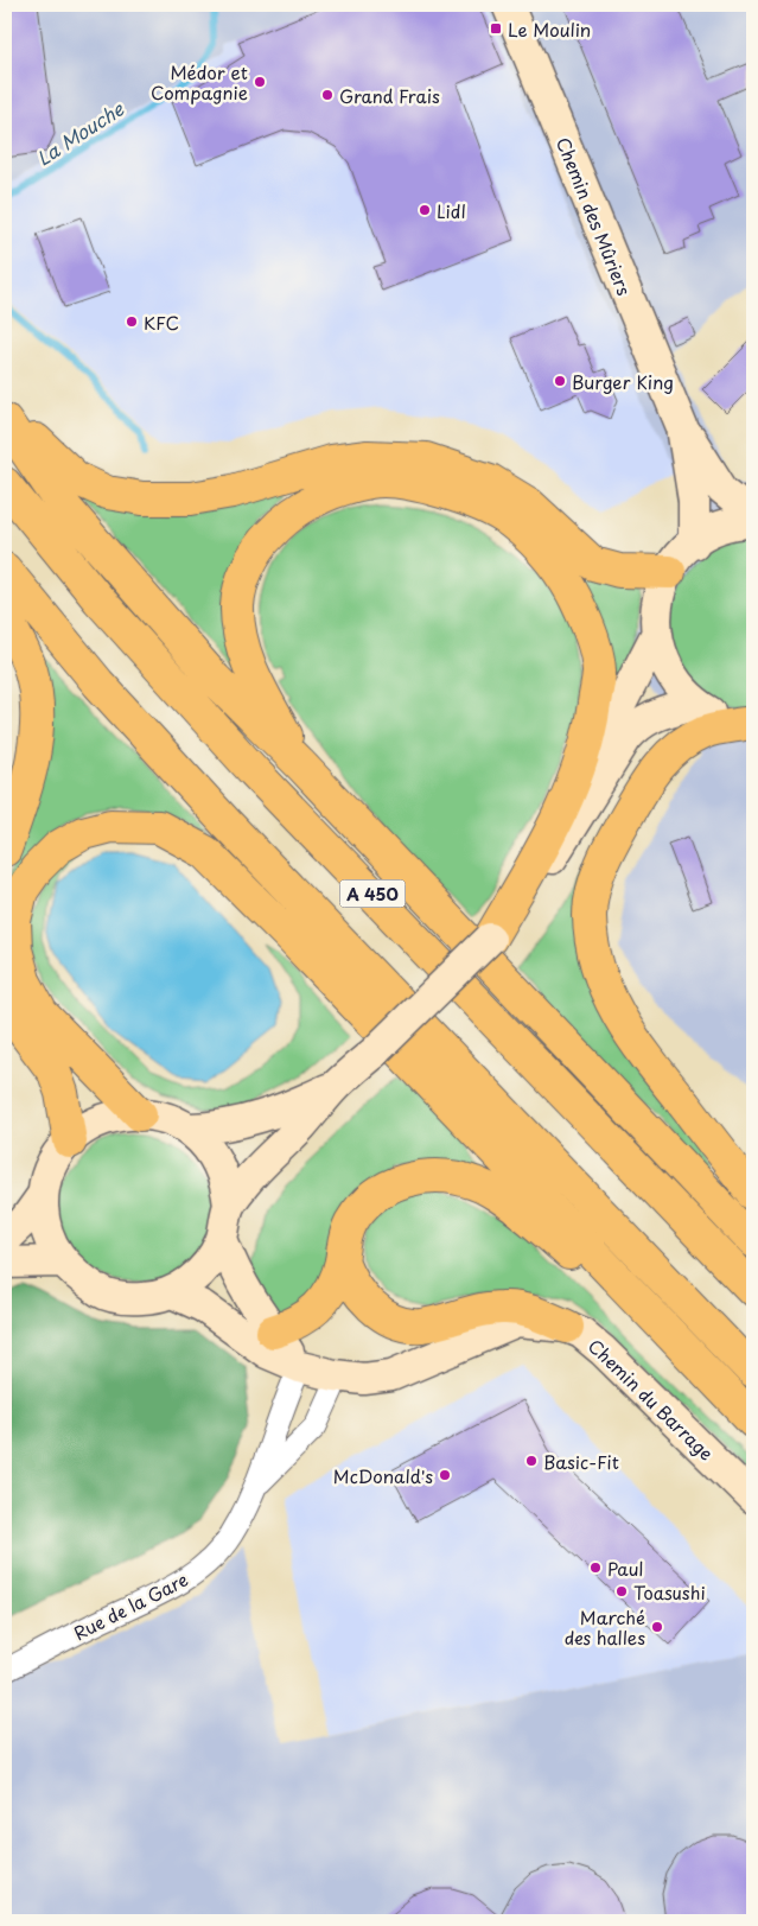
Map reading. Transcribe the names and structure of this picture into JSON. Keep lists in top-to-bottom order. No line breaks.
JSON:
{"streets":{"highway":["A 450"],"main road":["Chemin des Mûriers","Chemin du Barrage"],"street":["Rue de la Gare"]},"crossings":[["Chemin du Barrage","Rue de la Gare"]],"water":["La Mouche"],"places":{"transit":["Le Moulin"],"other":["Médor et Compagnie","Grand Frais","Lidl","KFC","Burger King","Basic-Fit","McDonald's","Paul","Toasushi","Marché des halles"]}}
